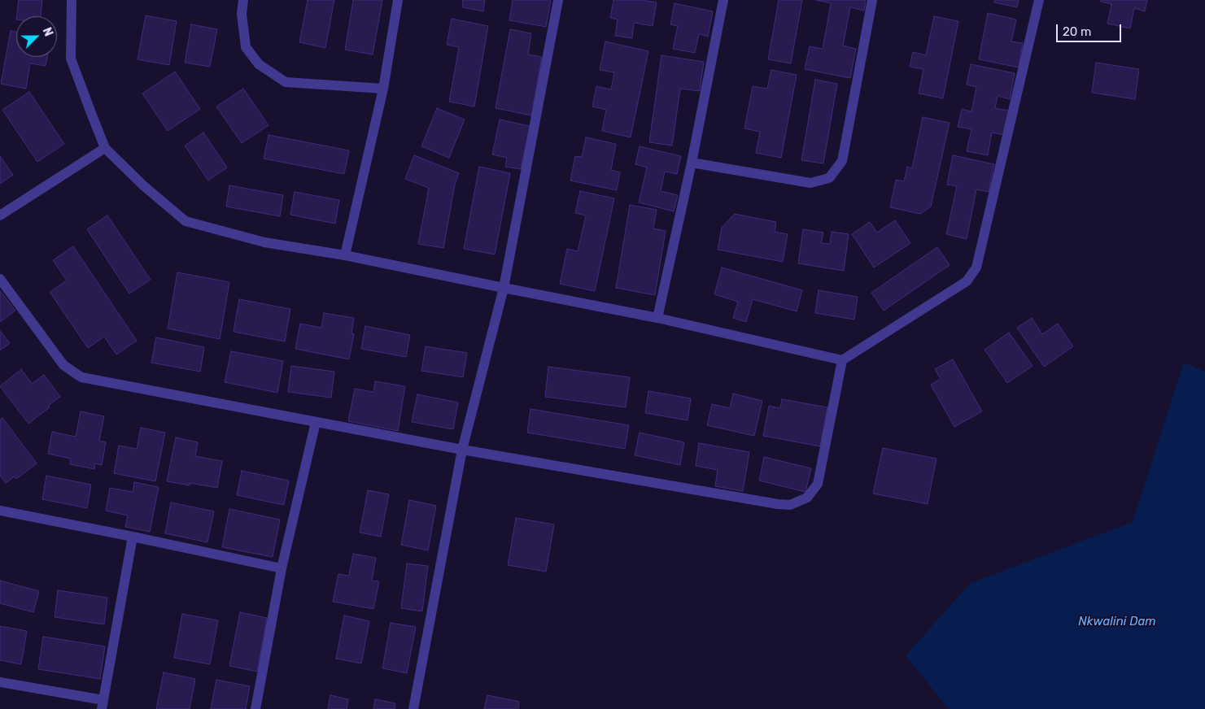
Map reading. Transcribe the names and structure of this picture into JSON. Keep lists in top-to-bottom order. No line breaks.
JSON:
{"water":["Nkwalini Dam"],"scale_bar":"20 m","north":"top right"}
